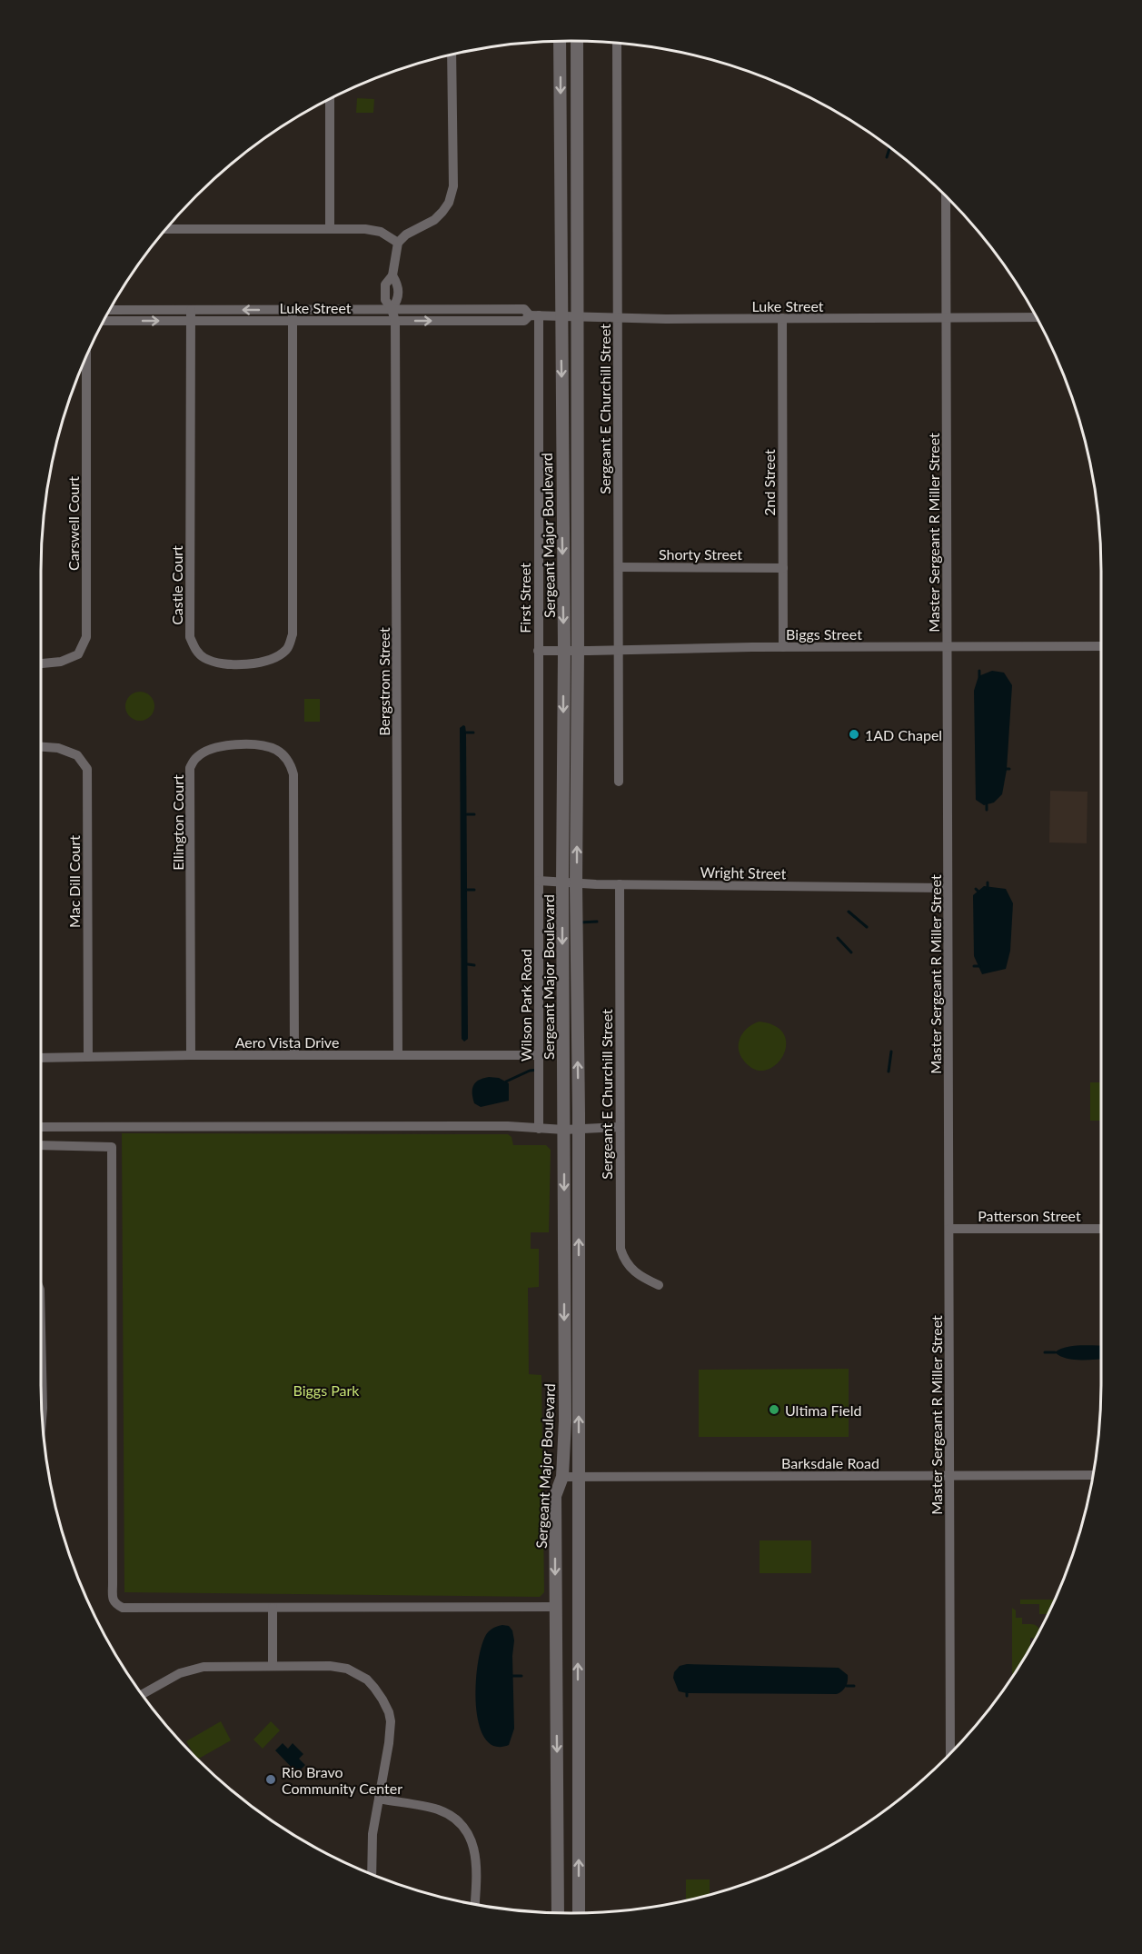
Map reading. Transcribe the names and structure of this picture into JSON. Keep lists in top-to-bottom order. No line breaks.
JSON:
{"streets":{"street":["Luke Street","Sergeant E Churchill Street","2nd Street","Carswell Court","Master Sergeant R Miller Street","Sergeant Major Boulevard","Shorty Street","Castle Court","First Street","Biggs Street","Bergstrom Street","Ellington Court","Wright Street","Mac Dill Court","Wilson Park Road","Aero Vista Drive","Patterson Street","Barksdale Road"]},"crossings":[["Luke Street","Sergeant E Churchill Street"],["Luke Street","2nd Street"],["Luke Street","Master Sergeant R Miller Street"],["Luke Street","Sergeant Major Boulevard"],["Luke Street","Castle Court"],["Luke Street","First Street"],["Luke Street","Bergstrom Street"],["Sergeant E Churchill Street","Shorty Street"],["Sergeant E Churchill Street","Biggs Street"],["Sergeant E Churchill Street","Wright Street"],["2nd Street","Shorty Street"],["2nd Street","Biggs Street"],["Master Sergeant R Miller Street","Biggs Street"],["Master Sergeant R Miller Street","Wright Street"],["Master Sergeant R Miller Street","Patterson Street"],["Master Sergeant R Miller Street","Barksdale Road"],["Sergeant Major Boulevard","Biggs Street"],["Sergeant Major Boulevard","Wright Street"],["Sergeant Major Boulevard","Barksdale Road"],["First Street","Biggs Street"],["First Street","Wright Street"],["First Street","Wilson Park Road"],["Bergstrom Street","Aero Vista Drive"],["Ellington Court","Aero Vista Drive"],["Wright Street","Wilson Park Road"],["Mac Dill Court","Aero Vista Drive"],["Wilson Park Road","Aero Vista Drive"]],"parks":["Biggs Park"],"places":["1AD Chapel","Ultima Field","Rio Bravo Community Center"]}
